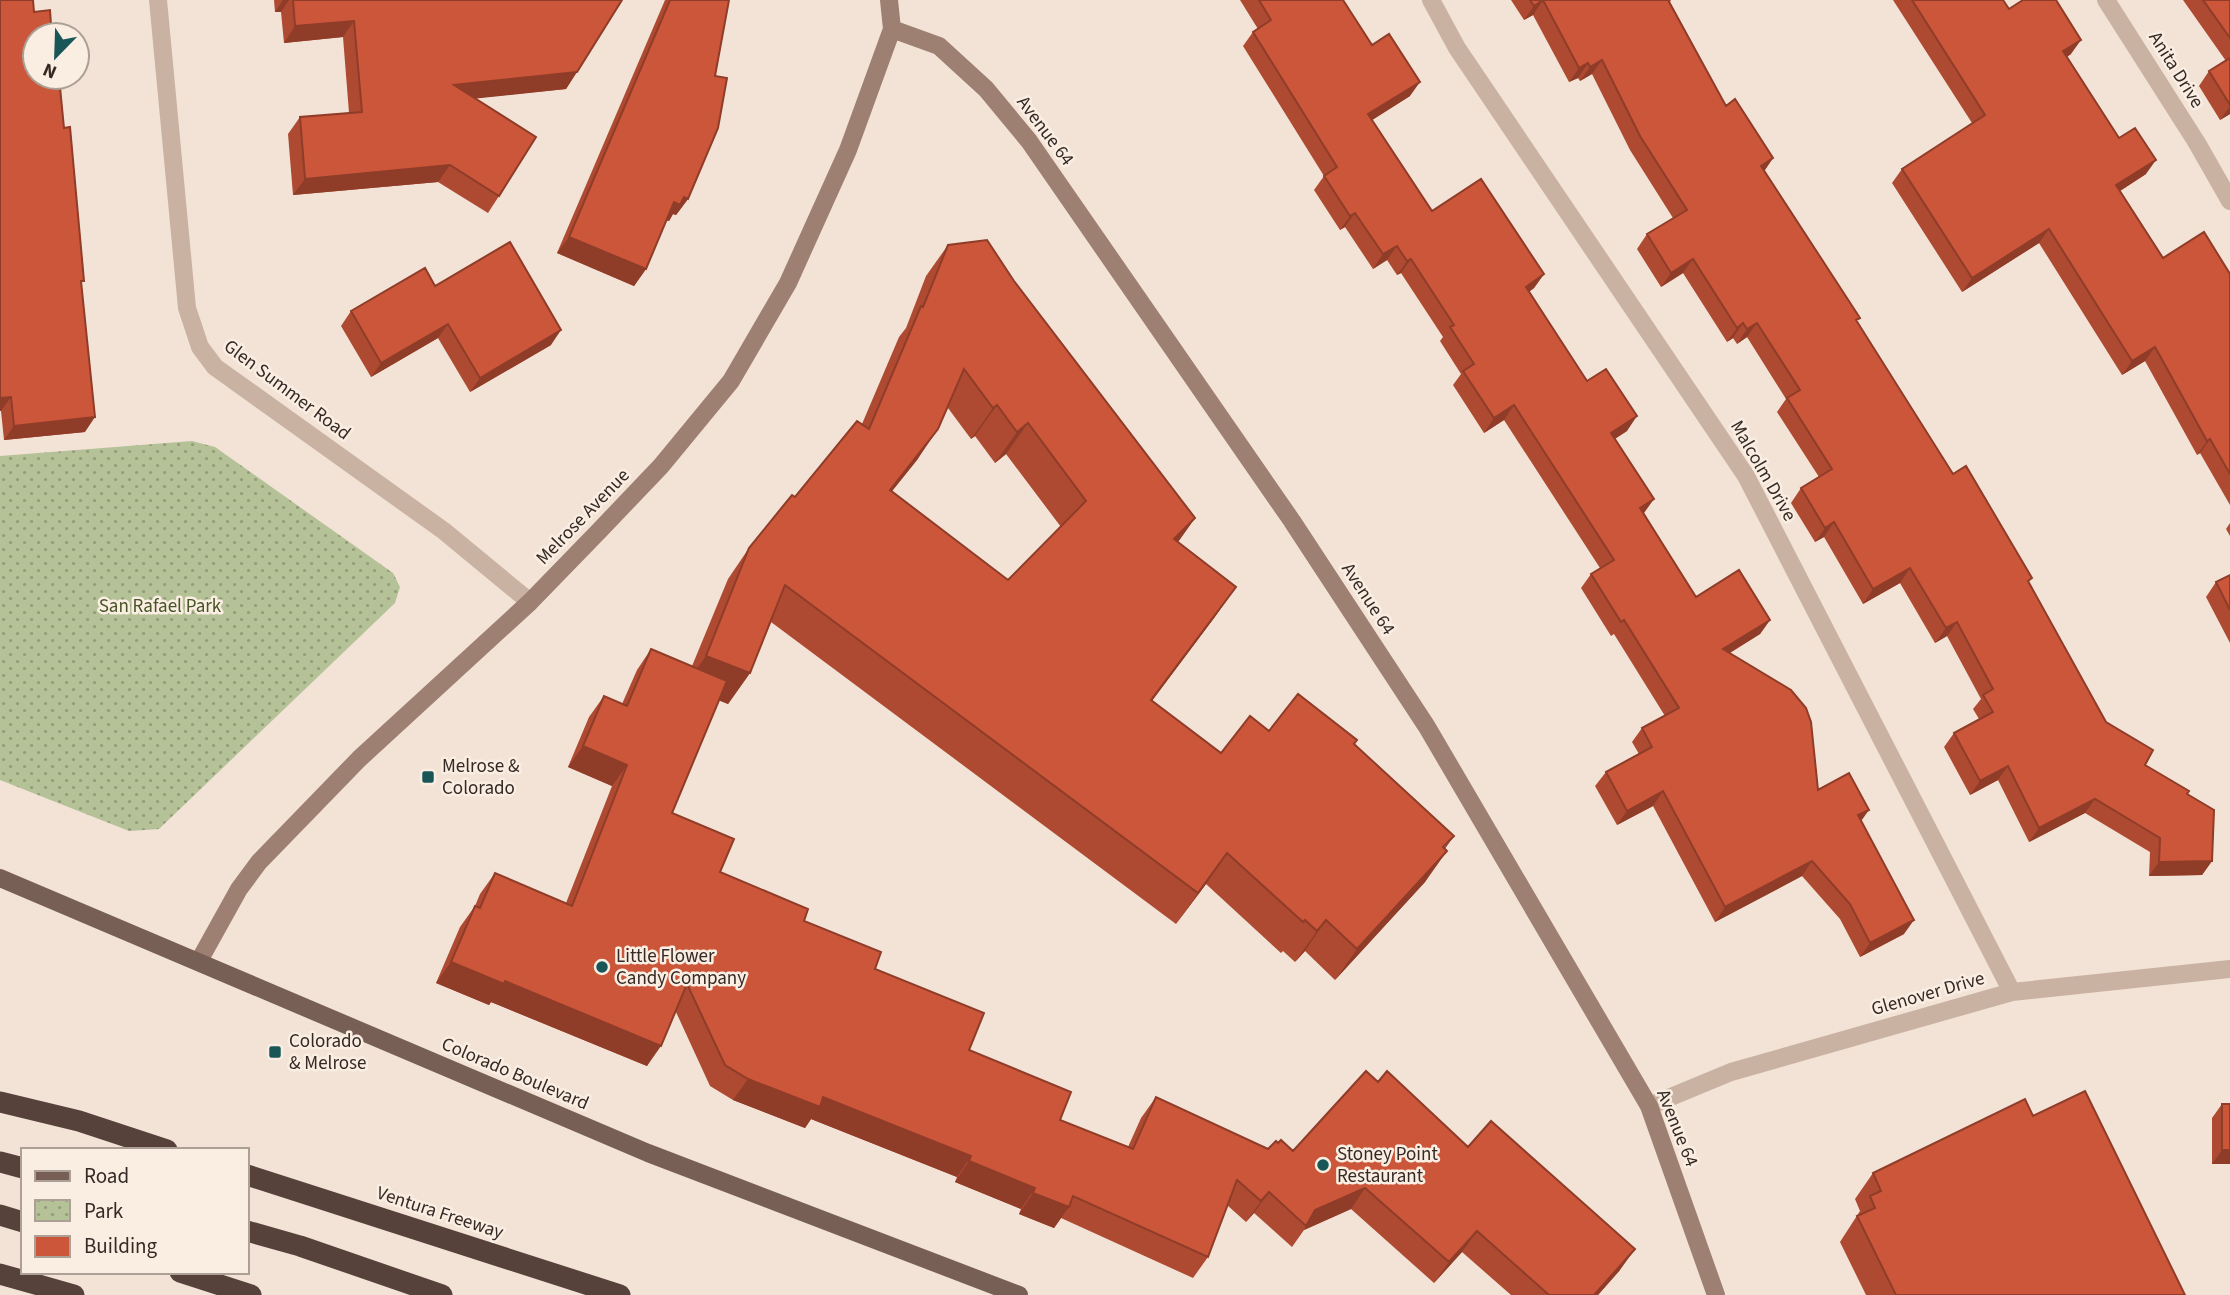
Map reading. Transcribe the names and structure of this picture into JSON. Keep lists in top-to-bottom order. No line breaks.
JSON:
{"streets":{"highway":["Ventura Freeway"],"main road":["Colorado Boulevard"],"street":["Anita Drive","Avenue 64","Glen Summer Road","Malcolm Drive","Melrose Avenue","Glenover Drive"]},"crossings":[["Avenue 64","Melrose Avenue"],["Avenue 64","Glenover Drive"],["Glen Summer Road","Melrose Avenue"],["Malcolm Drive","Glenover Drive"],["Melrose Avenue","Colorado Boulevard"]],"parks":["San Rafael Park"],"places":{"transit":["Melrose & Colorado","Colorado & Melrose"],"other":["Little Flower Candy Company","Stoney Point Restaurant"]},"legend":["Road","Park","Building"],"north":"bottom left"}
